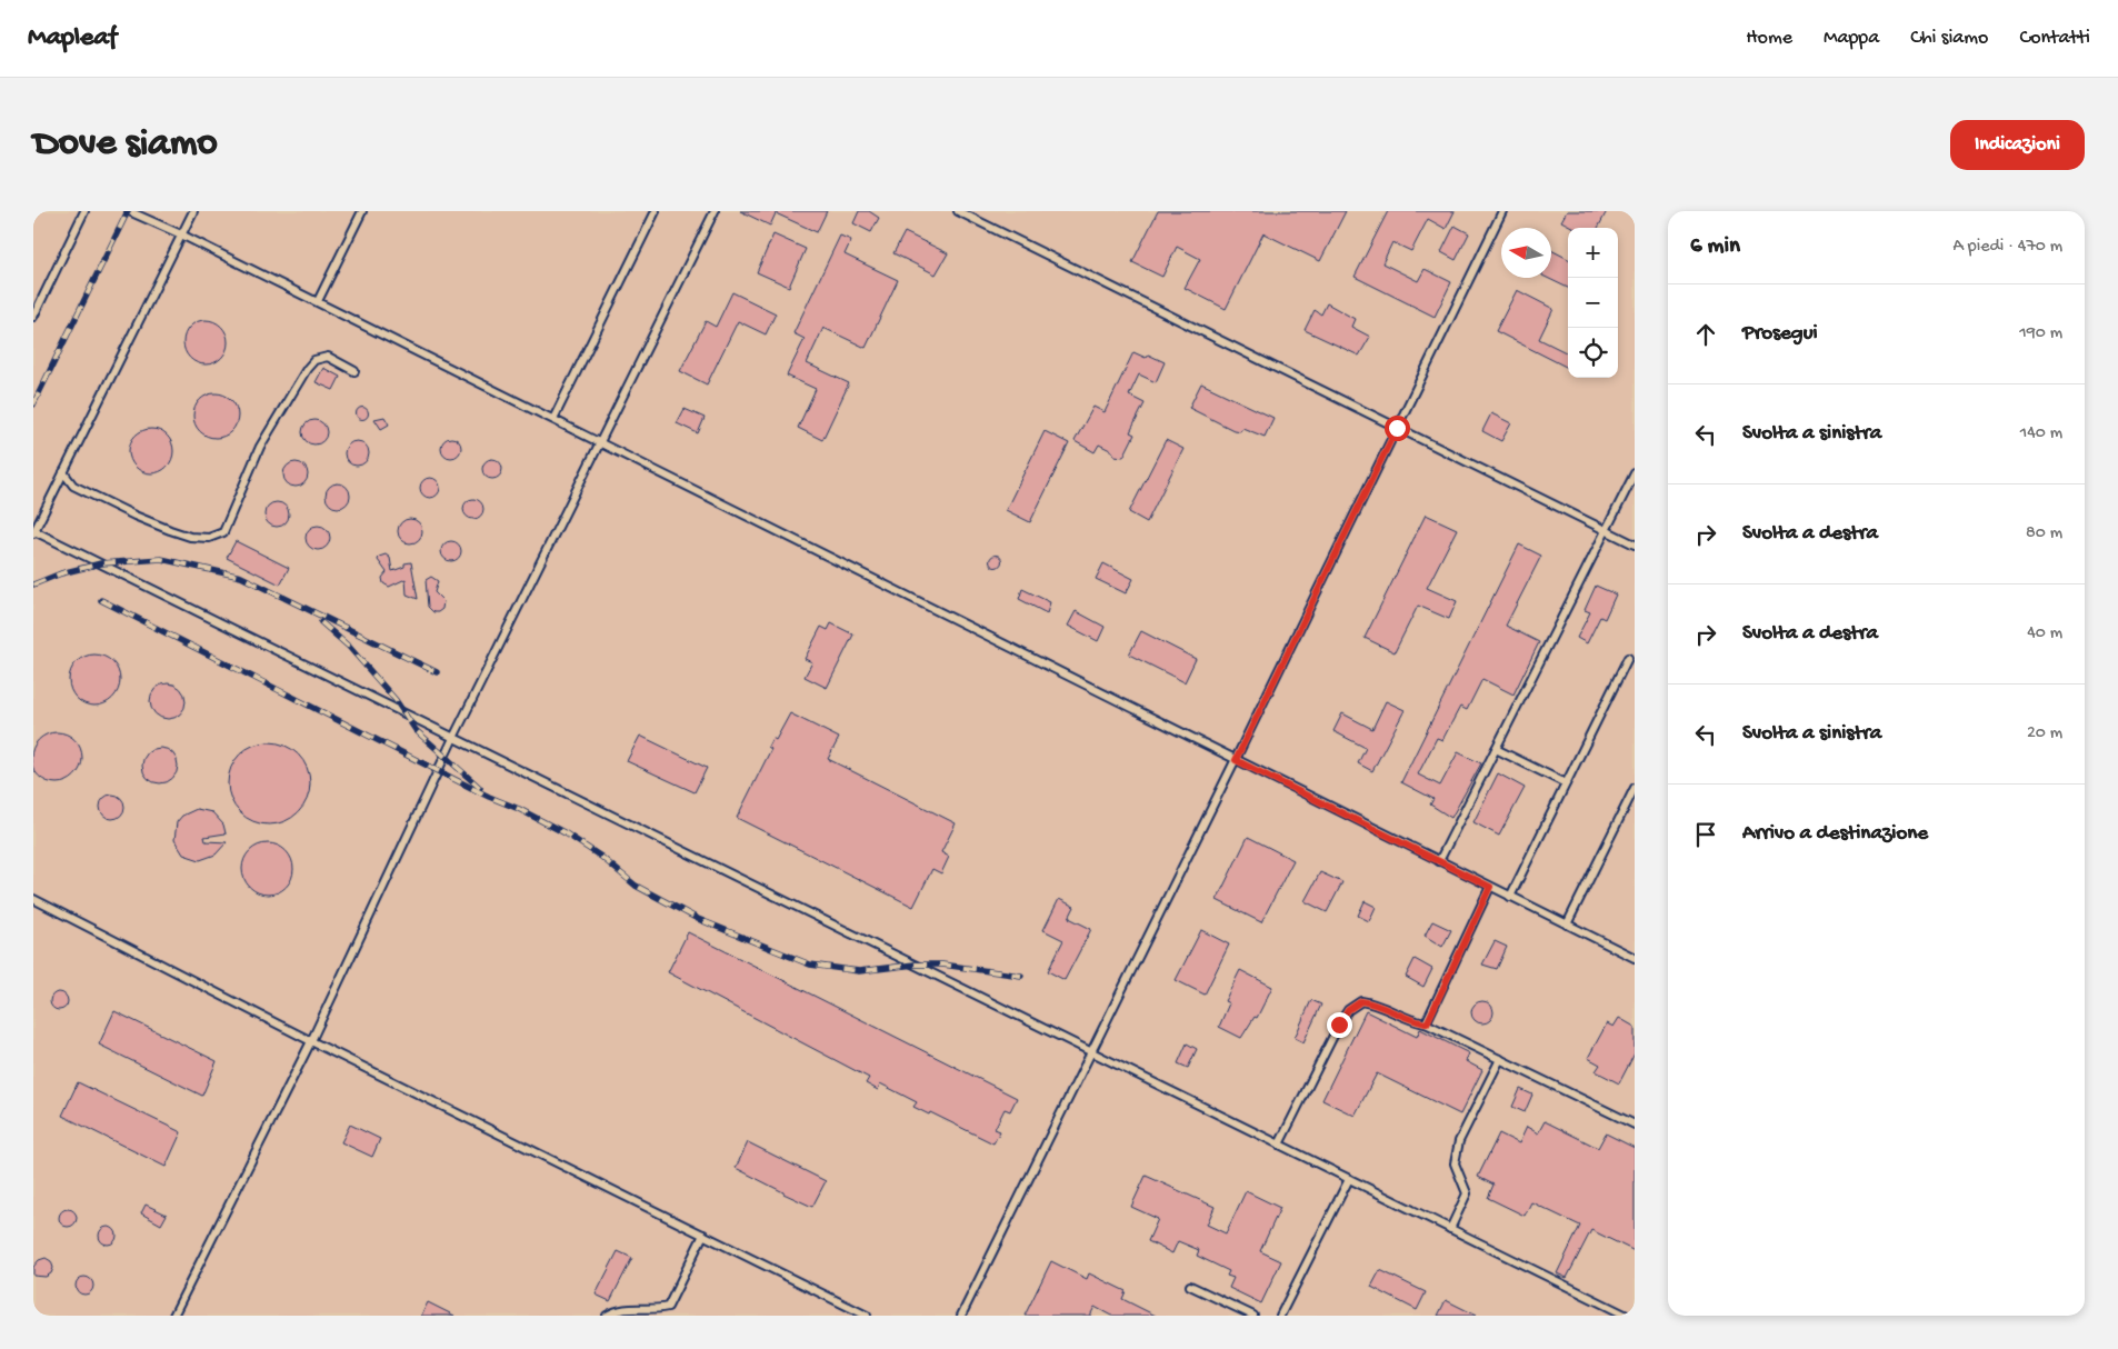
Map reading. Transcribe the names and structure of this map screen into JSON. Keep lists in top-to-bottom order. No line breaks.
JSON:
{"north":"left","page":{"header":"Mapleaf","nav":["Home","Mappa","Chi siamo","Contatti"],"buttons":"Indicazioni","title":"Dove siamo","heading":["6 min","A piedi · 470 m"],"map_buttons":["+","−"],"list":[["Prosegui","190 m"],["Svolta a sinistra","140 m"],["Svolta a destra","80 m"],["Svolta a destra","40 m"],["Svolta a sinistra","20 m"],"Arrivo a destinazione"]}}
